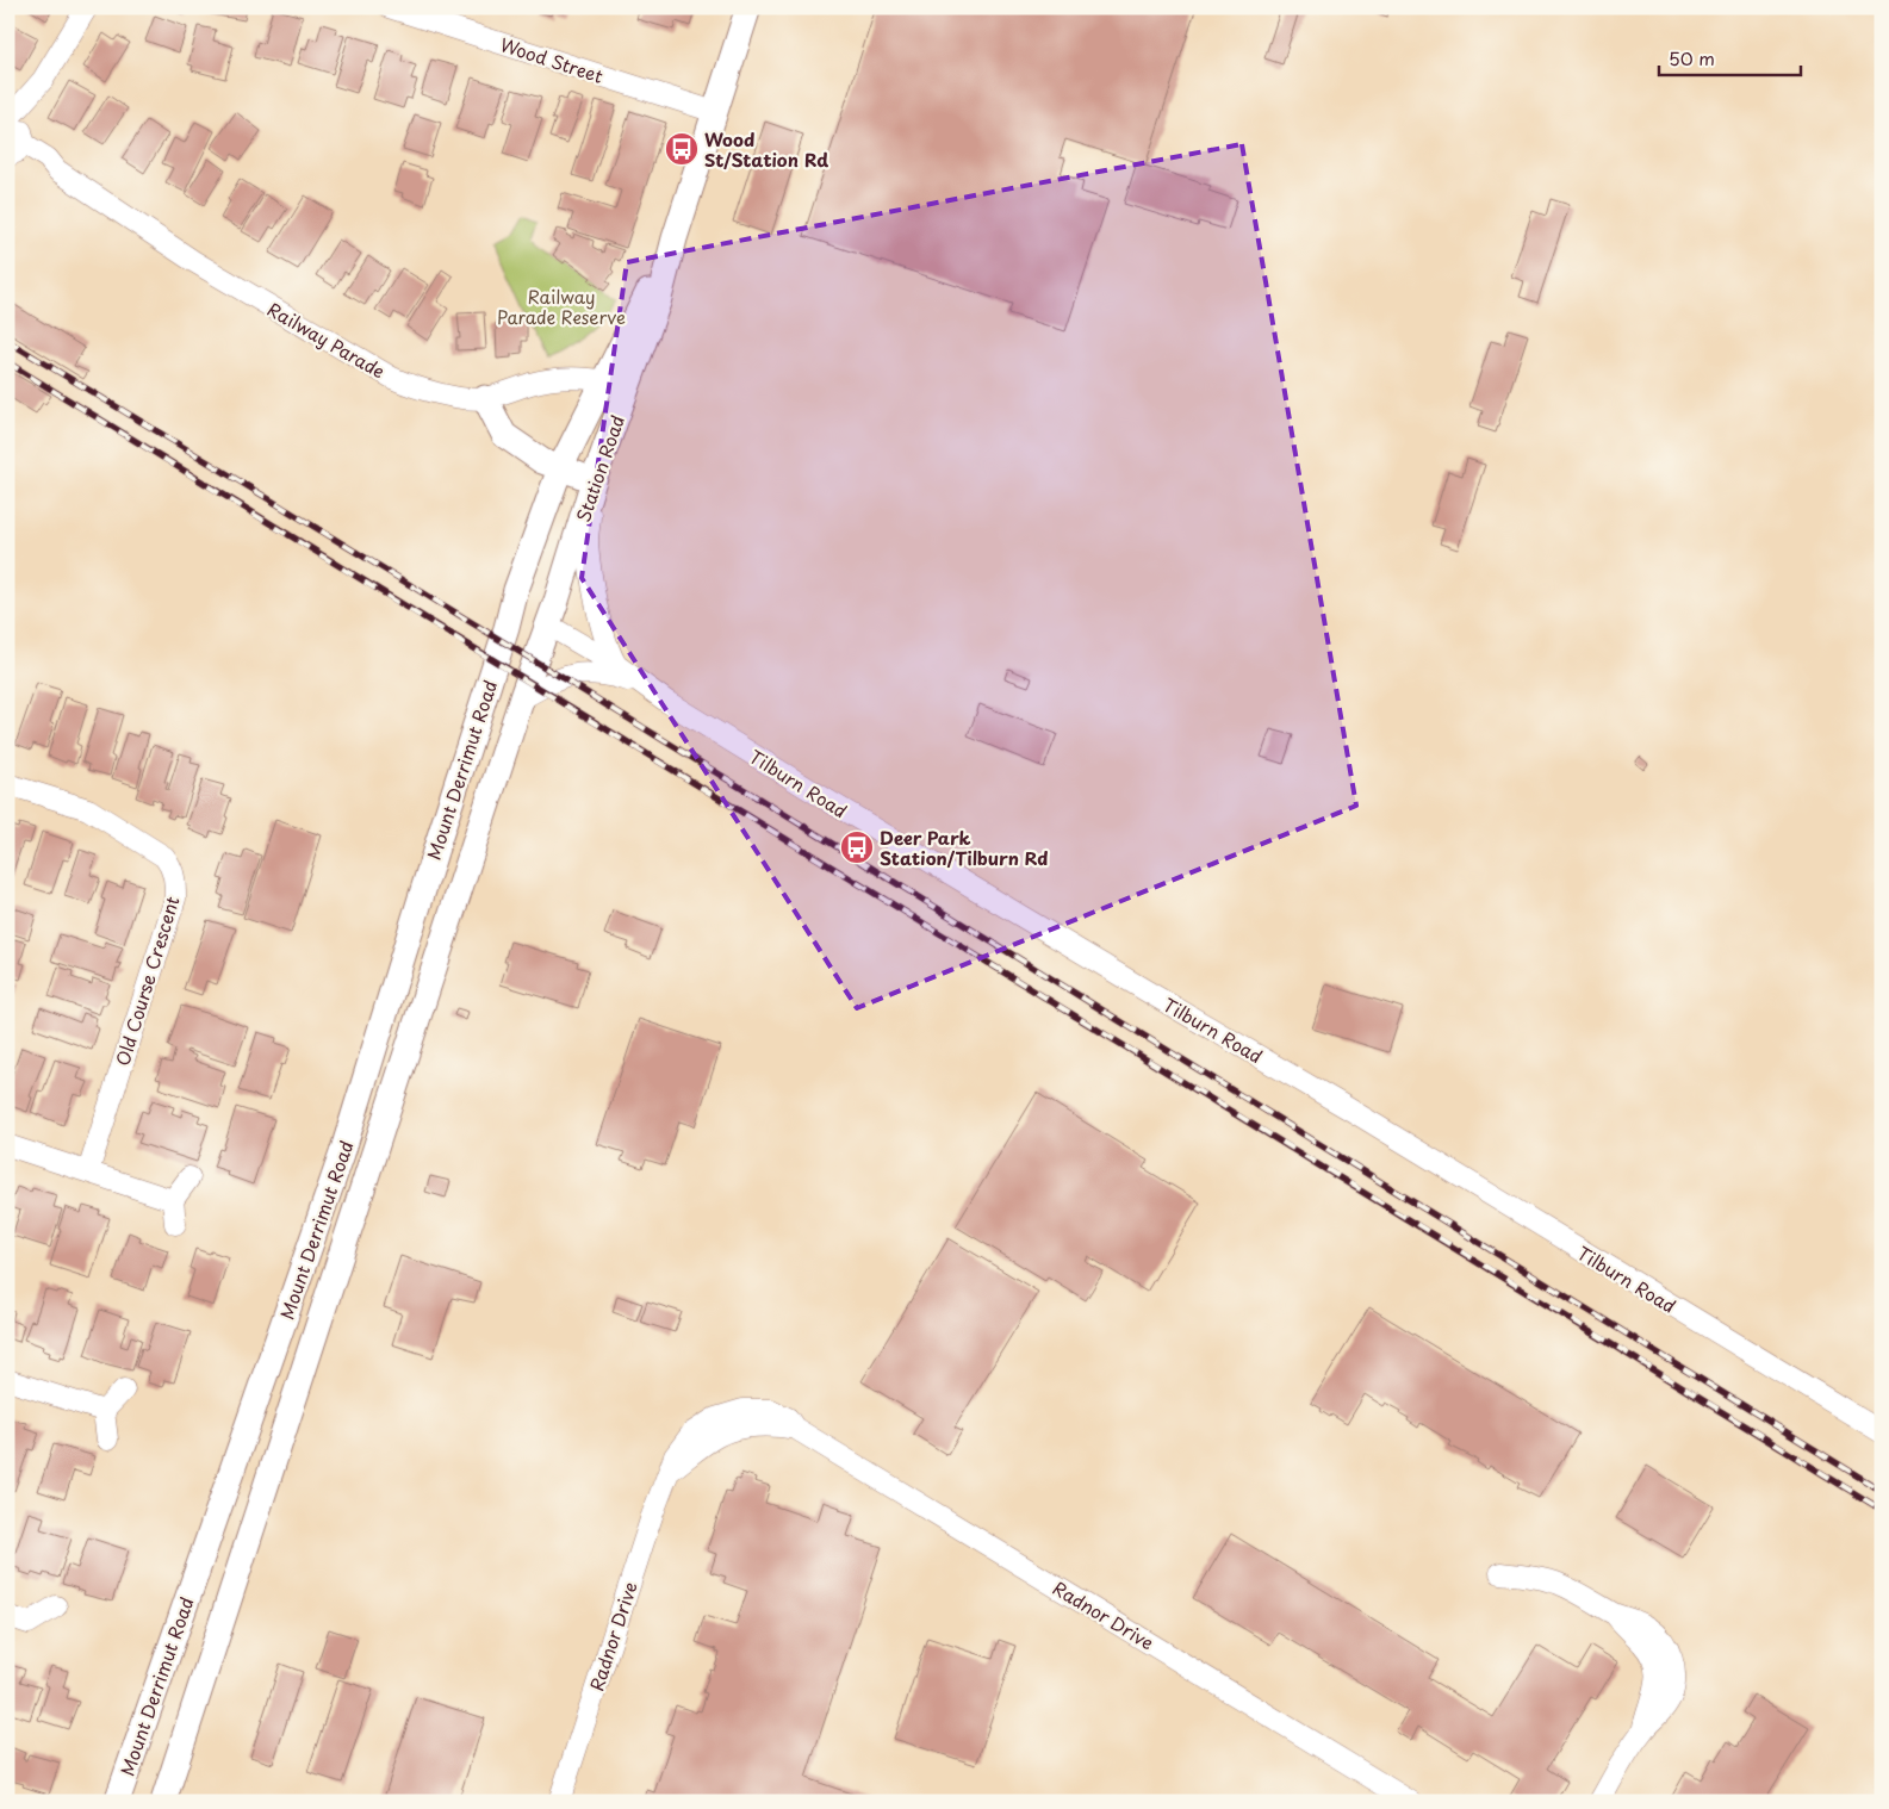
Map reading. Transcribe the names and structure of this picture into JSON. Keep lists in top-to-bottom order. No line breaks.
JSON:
{"streets":{"main road":["Station Road","Mount Derrimut Road"],"street":["Wood Street","Railway Parade","Tilburn Road","Old Course Crescent","Radnor Drive"]},"crossings":[["Wood Street","Station Road"],["Railway Parade","Station Road"],["Station Road","Mount Derrimut Road"],["Station Road","Tilburn Road"]],"parks":["Railway Parade Reserve"],"places":{"bus stop":["Wood St/Station Rd","Deer Park Station/Tilburn Rd"]},"scale_bar":"50 m"}
